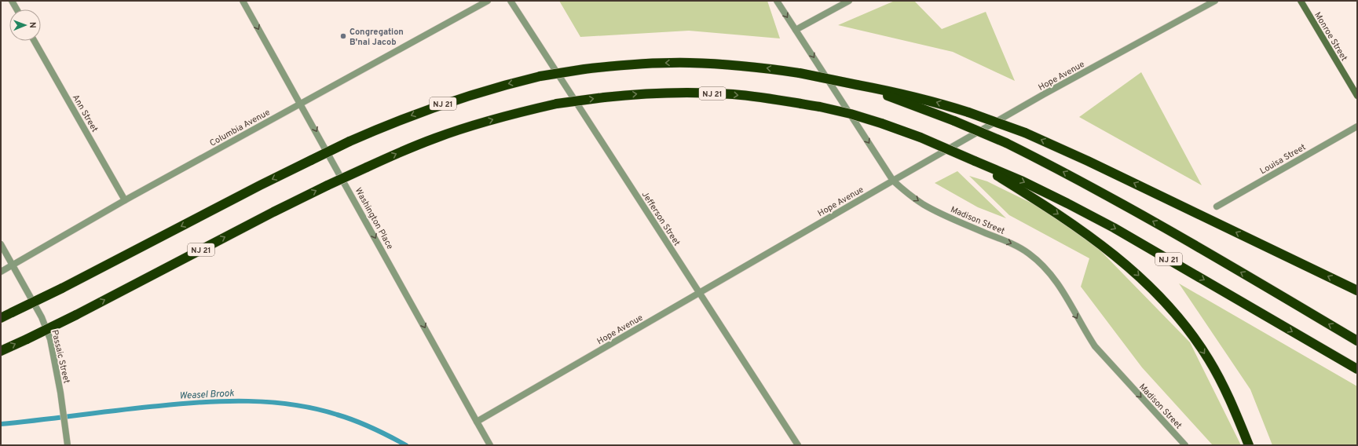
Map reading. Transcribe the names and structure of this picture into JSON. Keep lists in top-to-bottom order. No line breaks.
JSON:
{"streets":{"highway":["NJ 21"],"main road":["Monroe Street"],"street":["Hope Avenue","Ann Street","Columbia Avenue","Louisa Street","Washington Place","Jefferson Street","Madison Street","Passaic Street"]},"crossings":[["Hope Avenue","Washington Place"],["Hope Avenue","Jefferson Street"],["Hope Avenue","Madison Street"],["Ann Street","Columbia Avenue"],["Columbia Avenue","Washington Place"],["Columbia Avenue","Passaic Street"]],"one_way":["Washington Place","Madison Street"],"water":["Weasel Brook"],"places":["Congregation B'nai Jacob"],"north":"right"}
